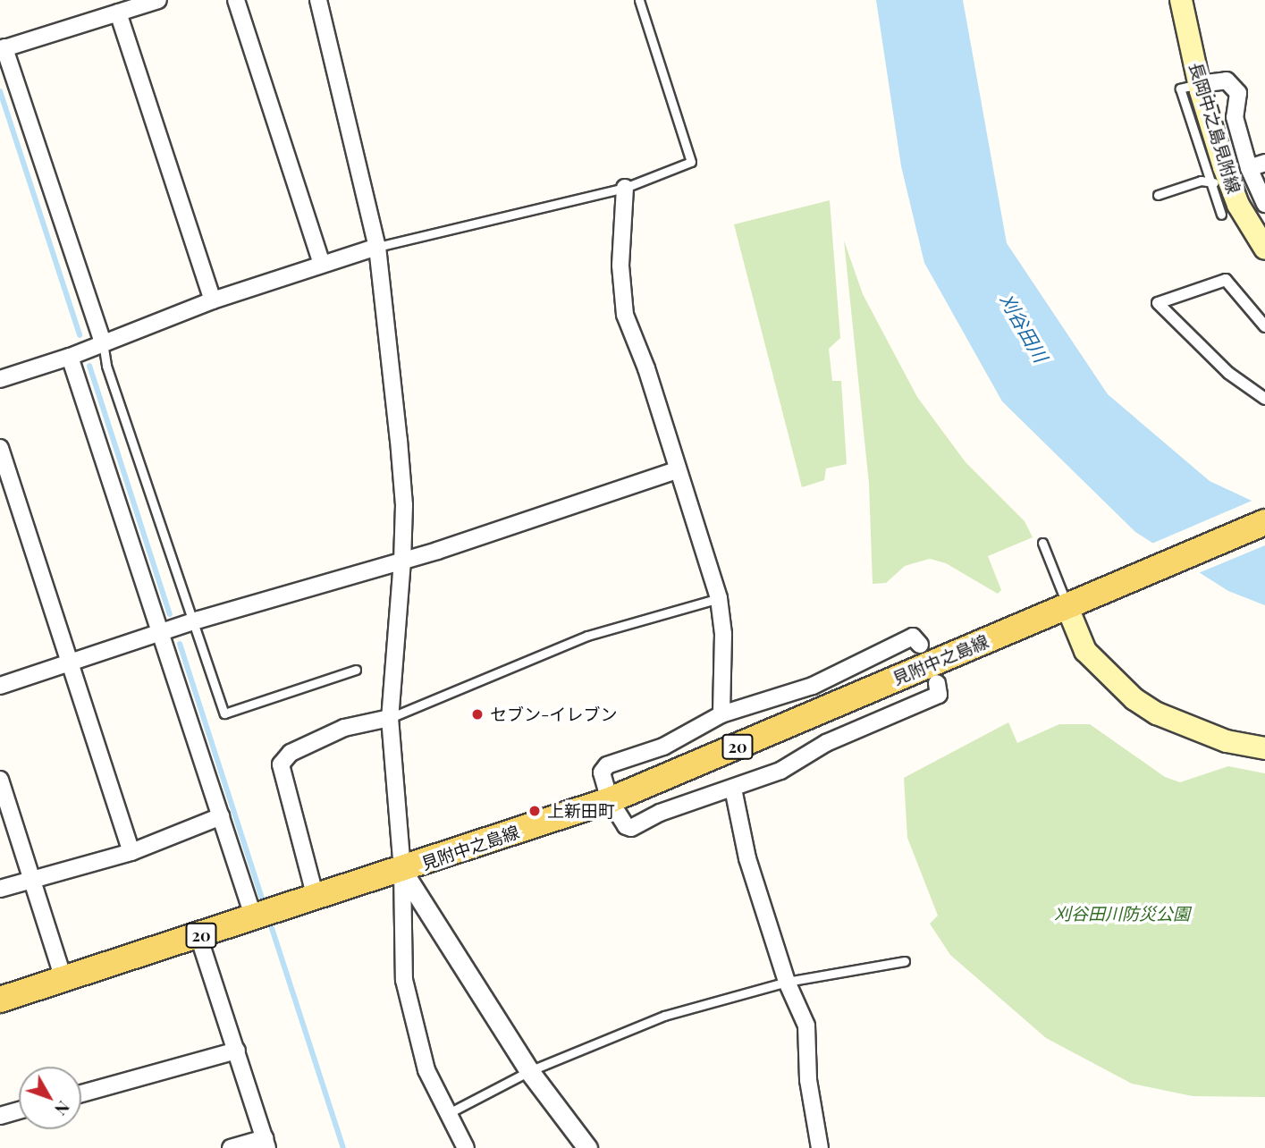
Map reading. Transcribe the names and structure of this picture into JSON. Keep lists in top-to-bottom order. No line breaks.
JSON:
{"streets":{"main road":["長岡中之島見附線","見附中之島線","20"]},"crossings":[["見附中之島線","20"]],"water":["刈谷田川"],"parks":["刈谷田川防災公園"],"places":["セブン-イレブン","上新田町"],"north":"bottom right"}
